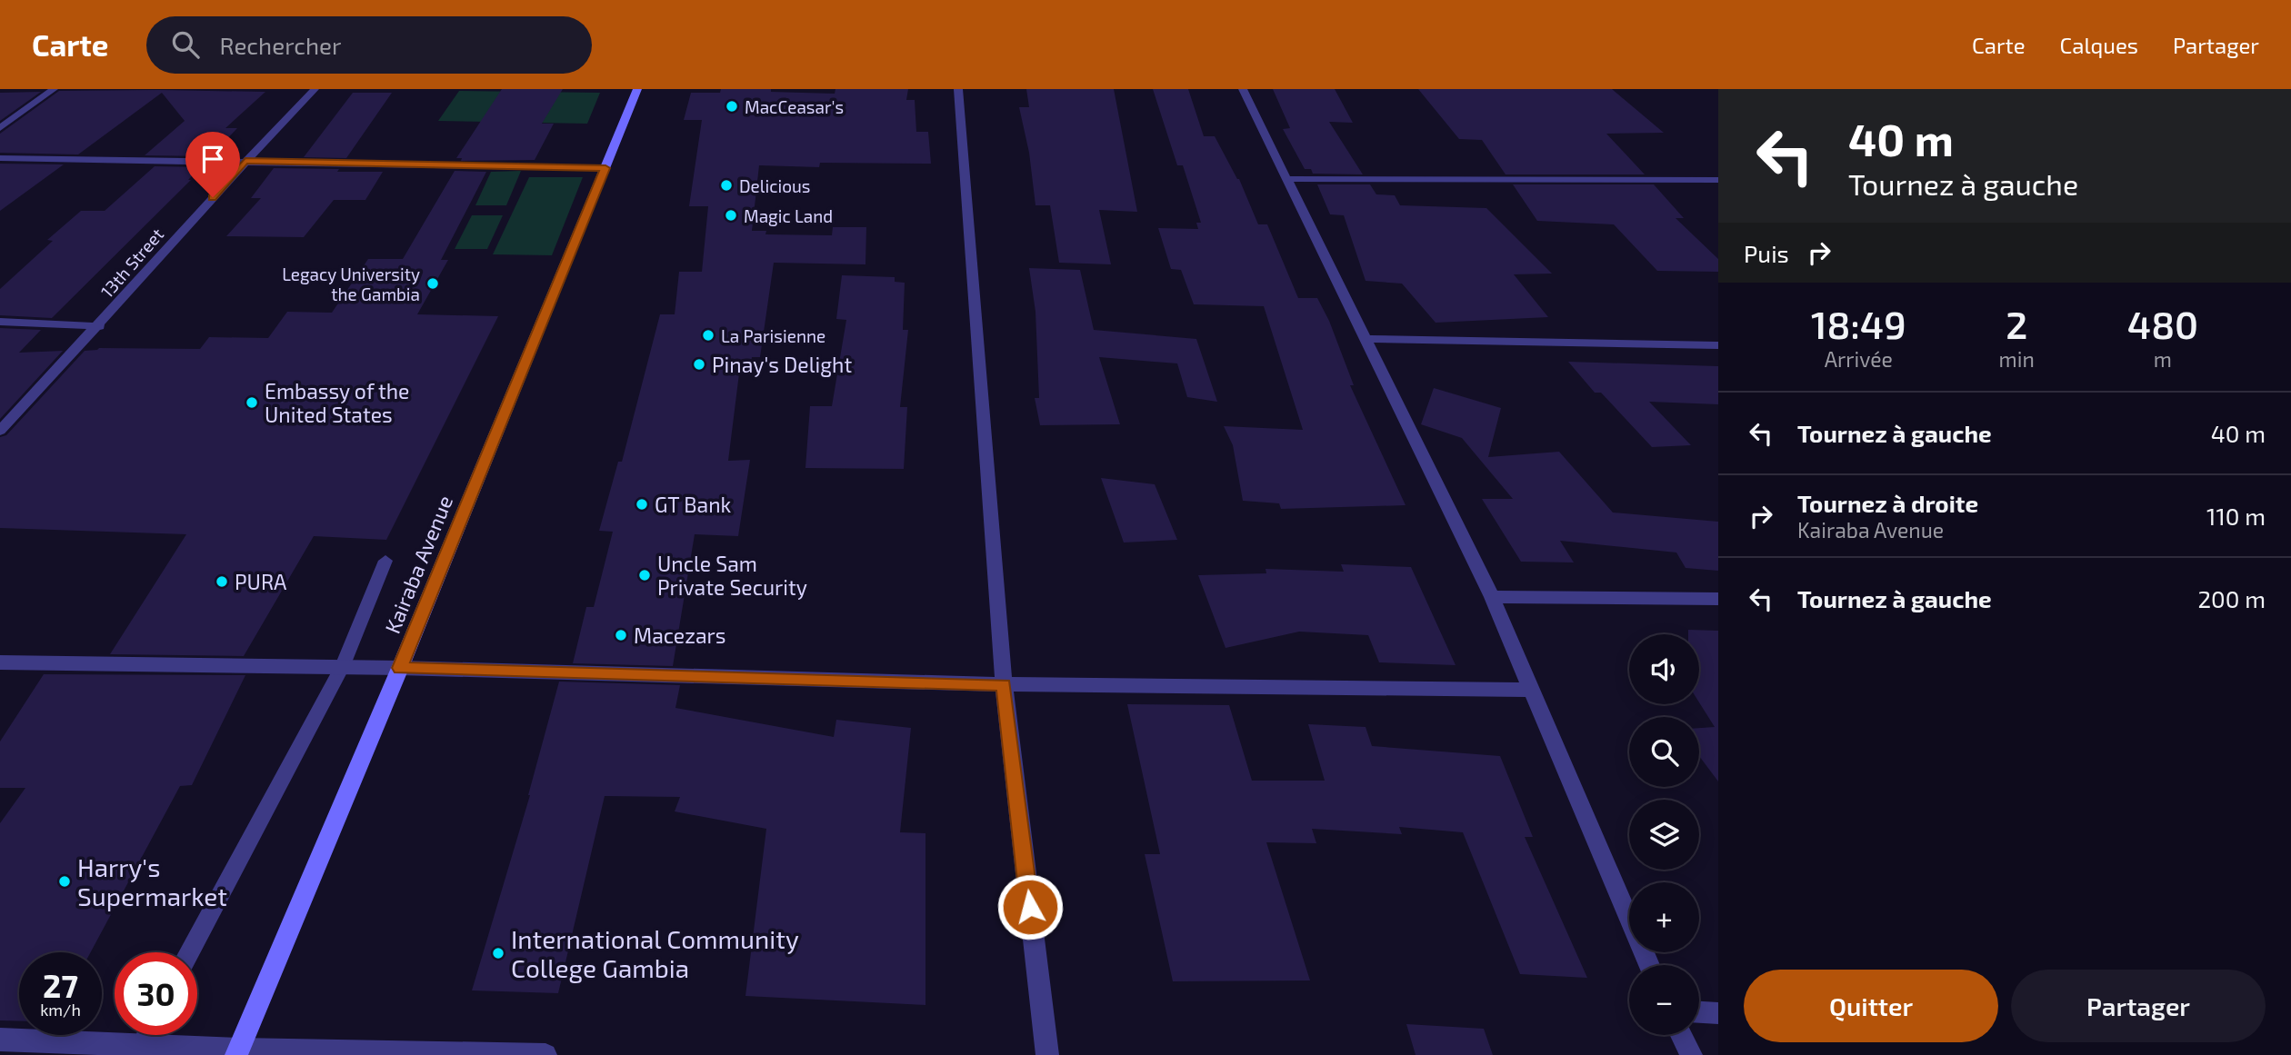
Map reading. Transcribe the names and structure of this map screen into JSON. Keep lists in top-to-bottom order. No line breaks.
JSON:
{"streets":{"street":["13th Street","Kairaba Avenue"]},"places":["MacCeasar's","Delicious","Magic Land","Legacy University the Gambia","La Parisienne","Pinay's Delight","Embassy of the United States","GT Bank","Uncle Sam Private Security","PURA","Macezars","Harry's Supermarket","International Community College Gambia"],"page":{"header":"Carte","search":"Rechercher","nav":["Carte","Calques","Partager"],"turn":["40 m","Tournez à gauche"],"then":"Puis","eta":["18:49","Arrivée","2","min","480","m"],"list":[{"name":"Tournez à gauche","value":"40 m"},{"name":"Tournez à droite","note":"Kairaba Avenue","value":"110 m"},{"name":"Tournez à gauche","value":"200 m"}],"map_buttons":["+","−"],"speed":"27 km/h","limit":"30","buttons":["Quitter","Partager"]}}
